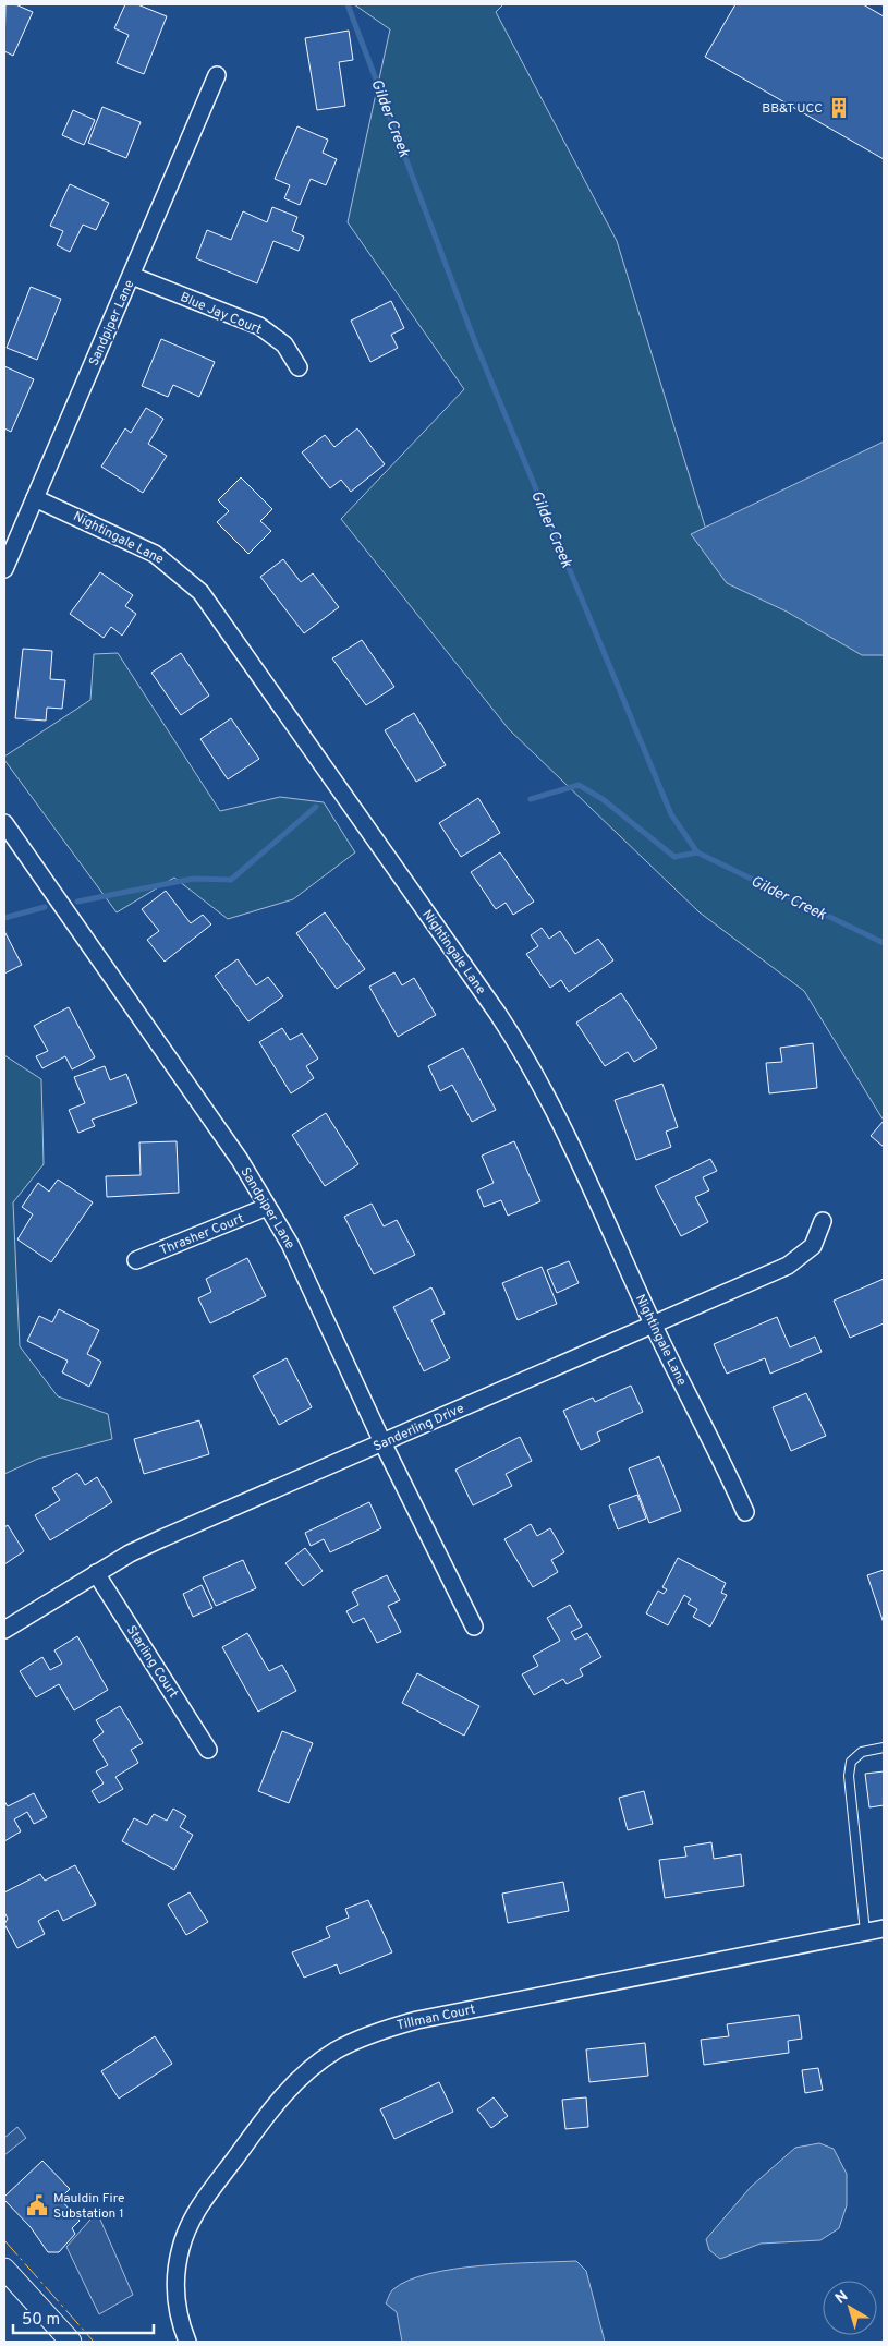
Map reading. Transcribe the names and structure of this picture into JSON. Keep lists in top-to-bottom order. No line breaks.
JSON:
{"streets":{"street":["Blue Jay Court","Sandpiper Lane","Nightingale Lane","Thrasher Court","Sanderling Drive","Starling Court","Tillman Court"]},"crossings":[["Blue Jay Court","Sandpiper Lane"],["Sandpiper Lane","Nightingale Lane"],["Sandpiper Lane","Thrasher Court"],["Sandpiper Lane","Sanderling Drive"],["Nightingale Lane","Sanderling Drive"],["Sanderling Drive","Starling Court"]],"water":["Gilder Creek"],"places":{"building":["BB&T UCC"],"public building":["Mauldin Fire Substation 1"]},"scale_bar":"50 m","north":"top left"}
